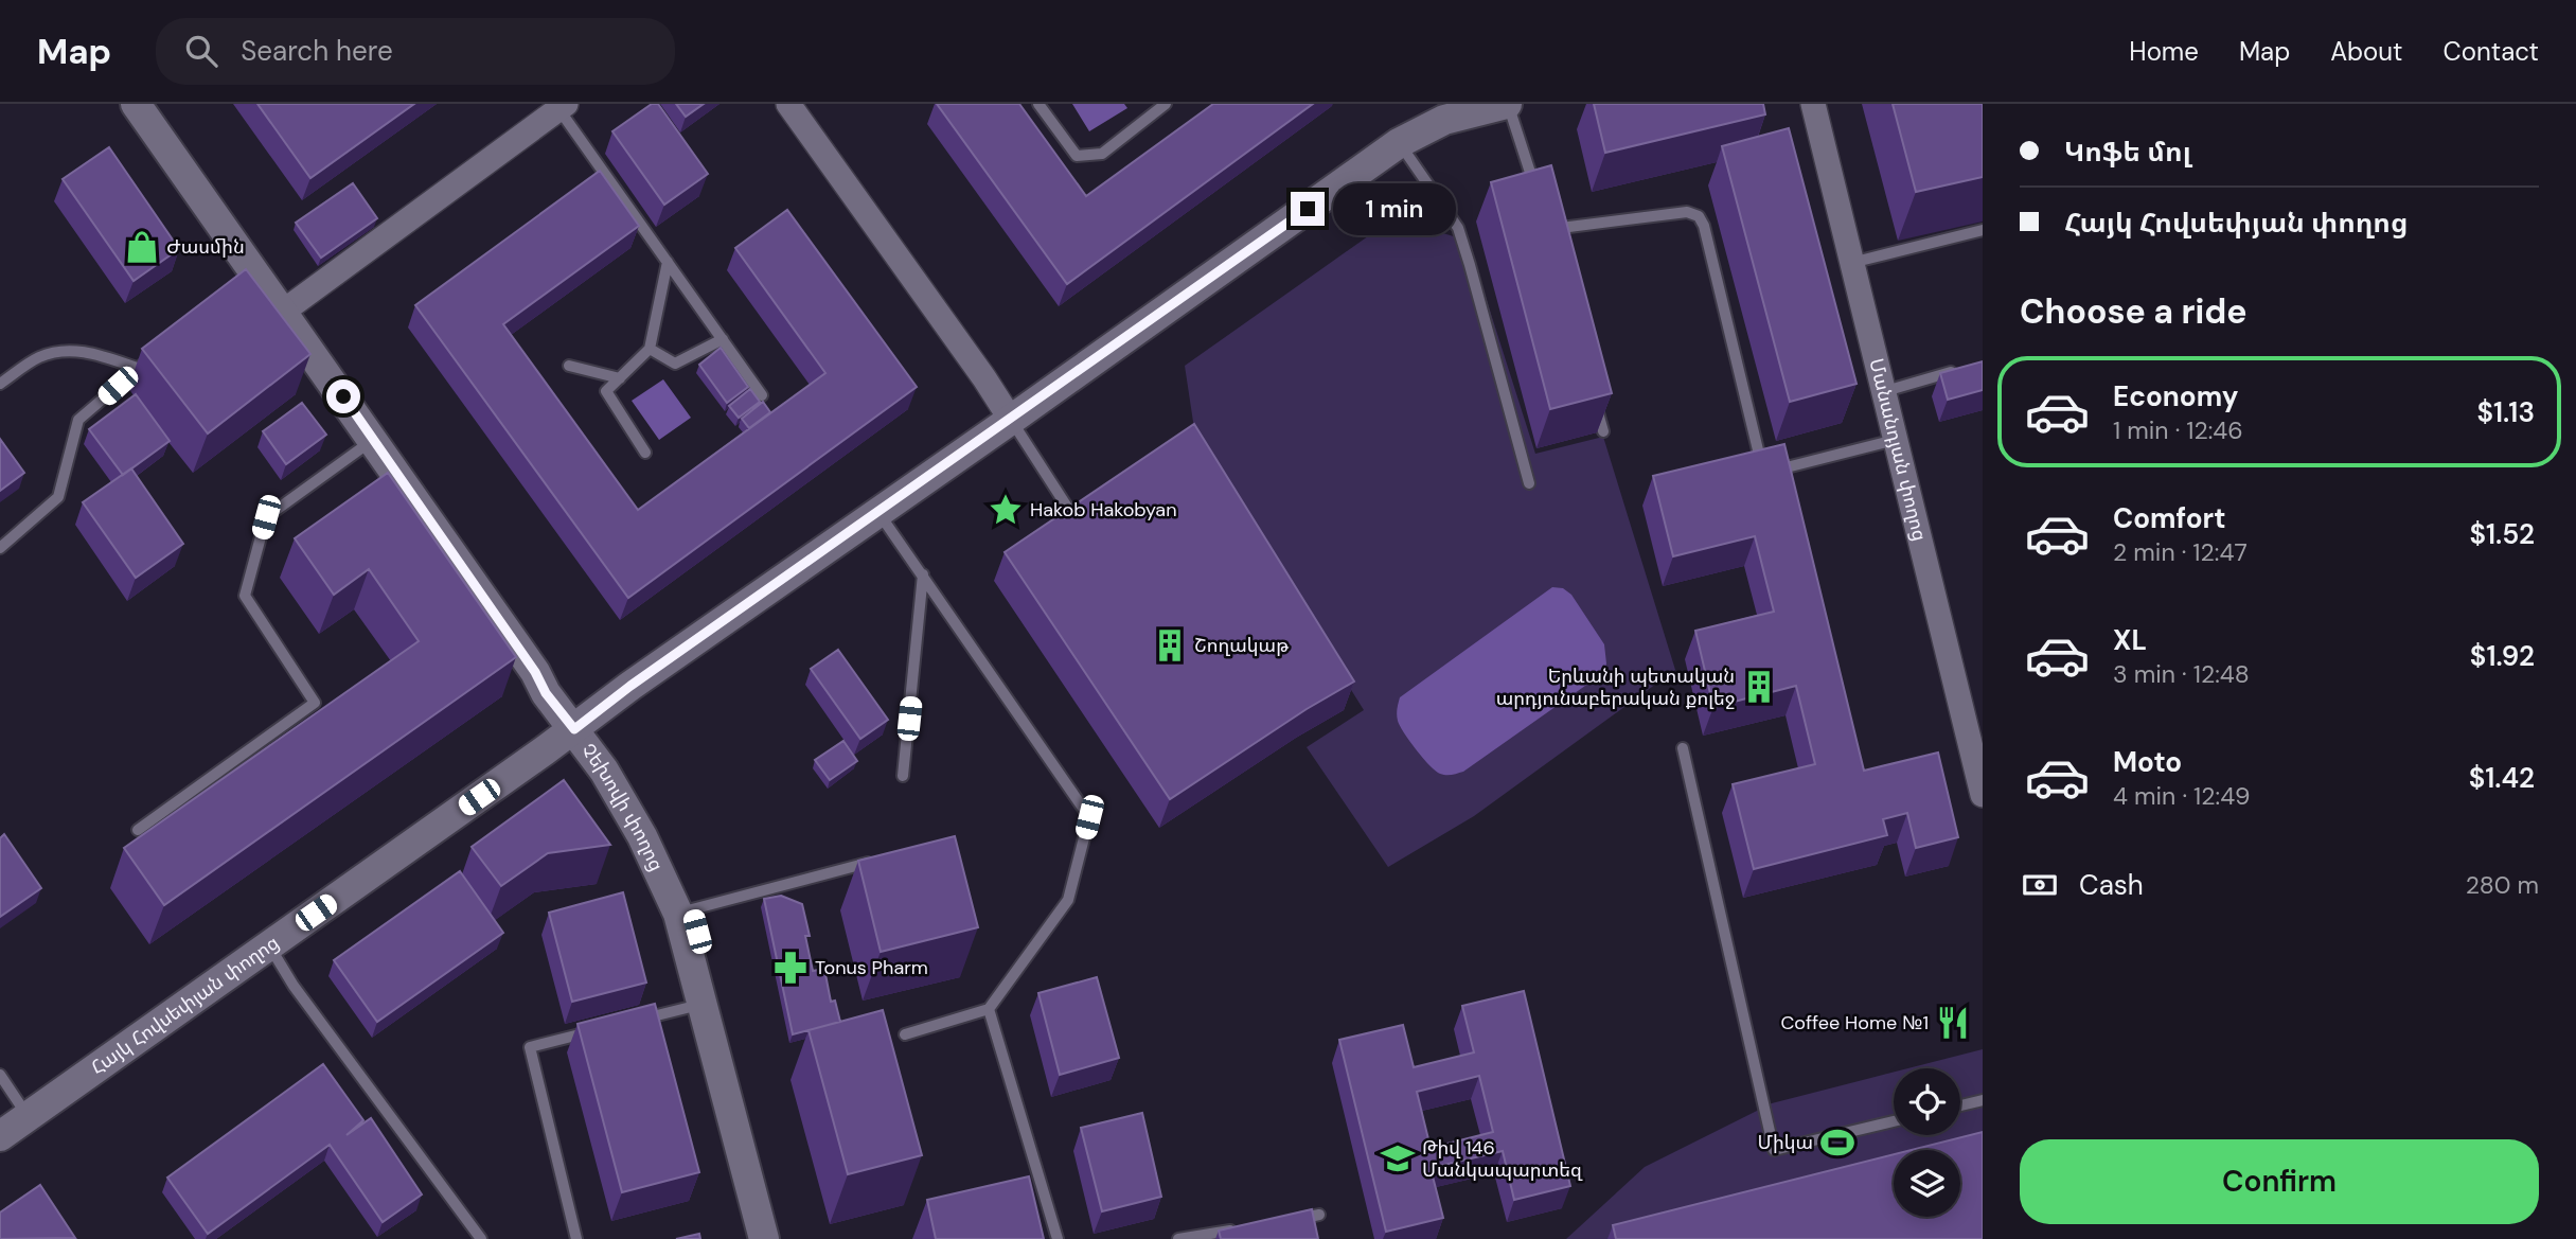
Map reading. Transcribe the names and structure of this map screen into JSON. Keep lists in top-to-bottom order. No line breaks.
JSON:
{"streets":{"street":["Մանանդյան փողոց","Չեխովի փողոց","Հայկ Հովսեփյան փողոց"]},"crossings":[["Չեխովի փողոց","Հայկ Հովսեփյան փողոց"]],"places":{"shop":["Ժասմին"],"place":["Hakob Hakobyan"],"building":["Շողակաթ","Երևանի պետական արդյունաբերական քոլեջ"],"pharmacy":["Tonus Pharm"],"restaurant":["Coffee Home №1"],"sports":["Միկա"],"school or university":["Թիվ 146 Մանկապարտեզ"]},"page":{"header":"Map","search":"Search here","nav":["Home","Map","About","Contact"],"banner":["Կոֆե մոլ","Հայկ Հովսեփյան փողոց"],"bubble":"1 min","heading":"Choose a ride","list":[{"name":"Economy","note":"1 min · 12:46","value":"$1.13"},{"name":"Comfort","note":"2 min · 12:47","value":"$1.52"},{"name":"XL","note":"3 min · 12:48","value":"$1.92"},{"name":"Moto","note":"4 min · 12:49","value":"$1.42"}],"pay":["Cash","280 m"],"buttons":"Confirm"}}
